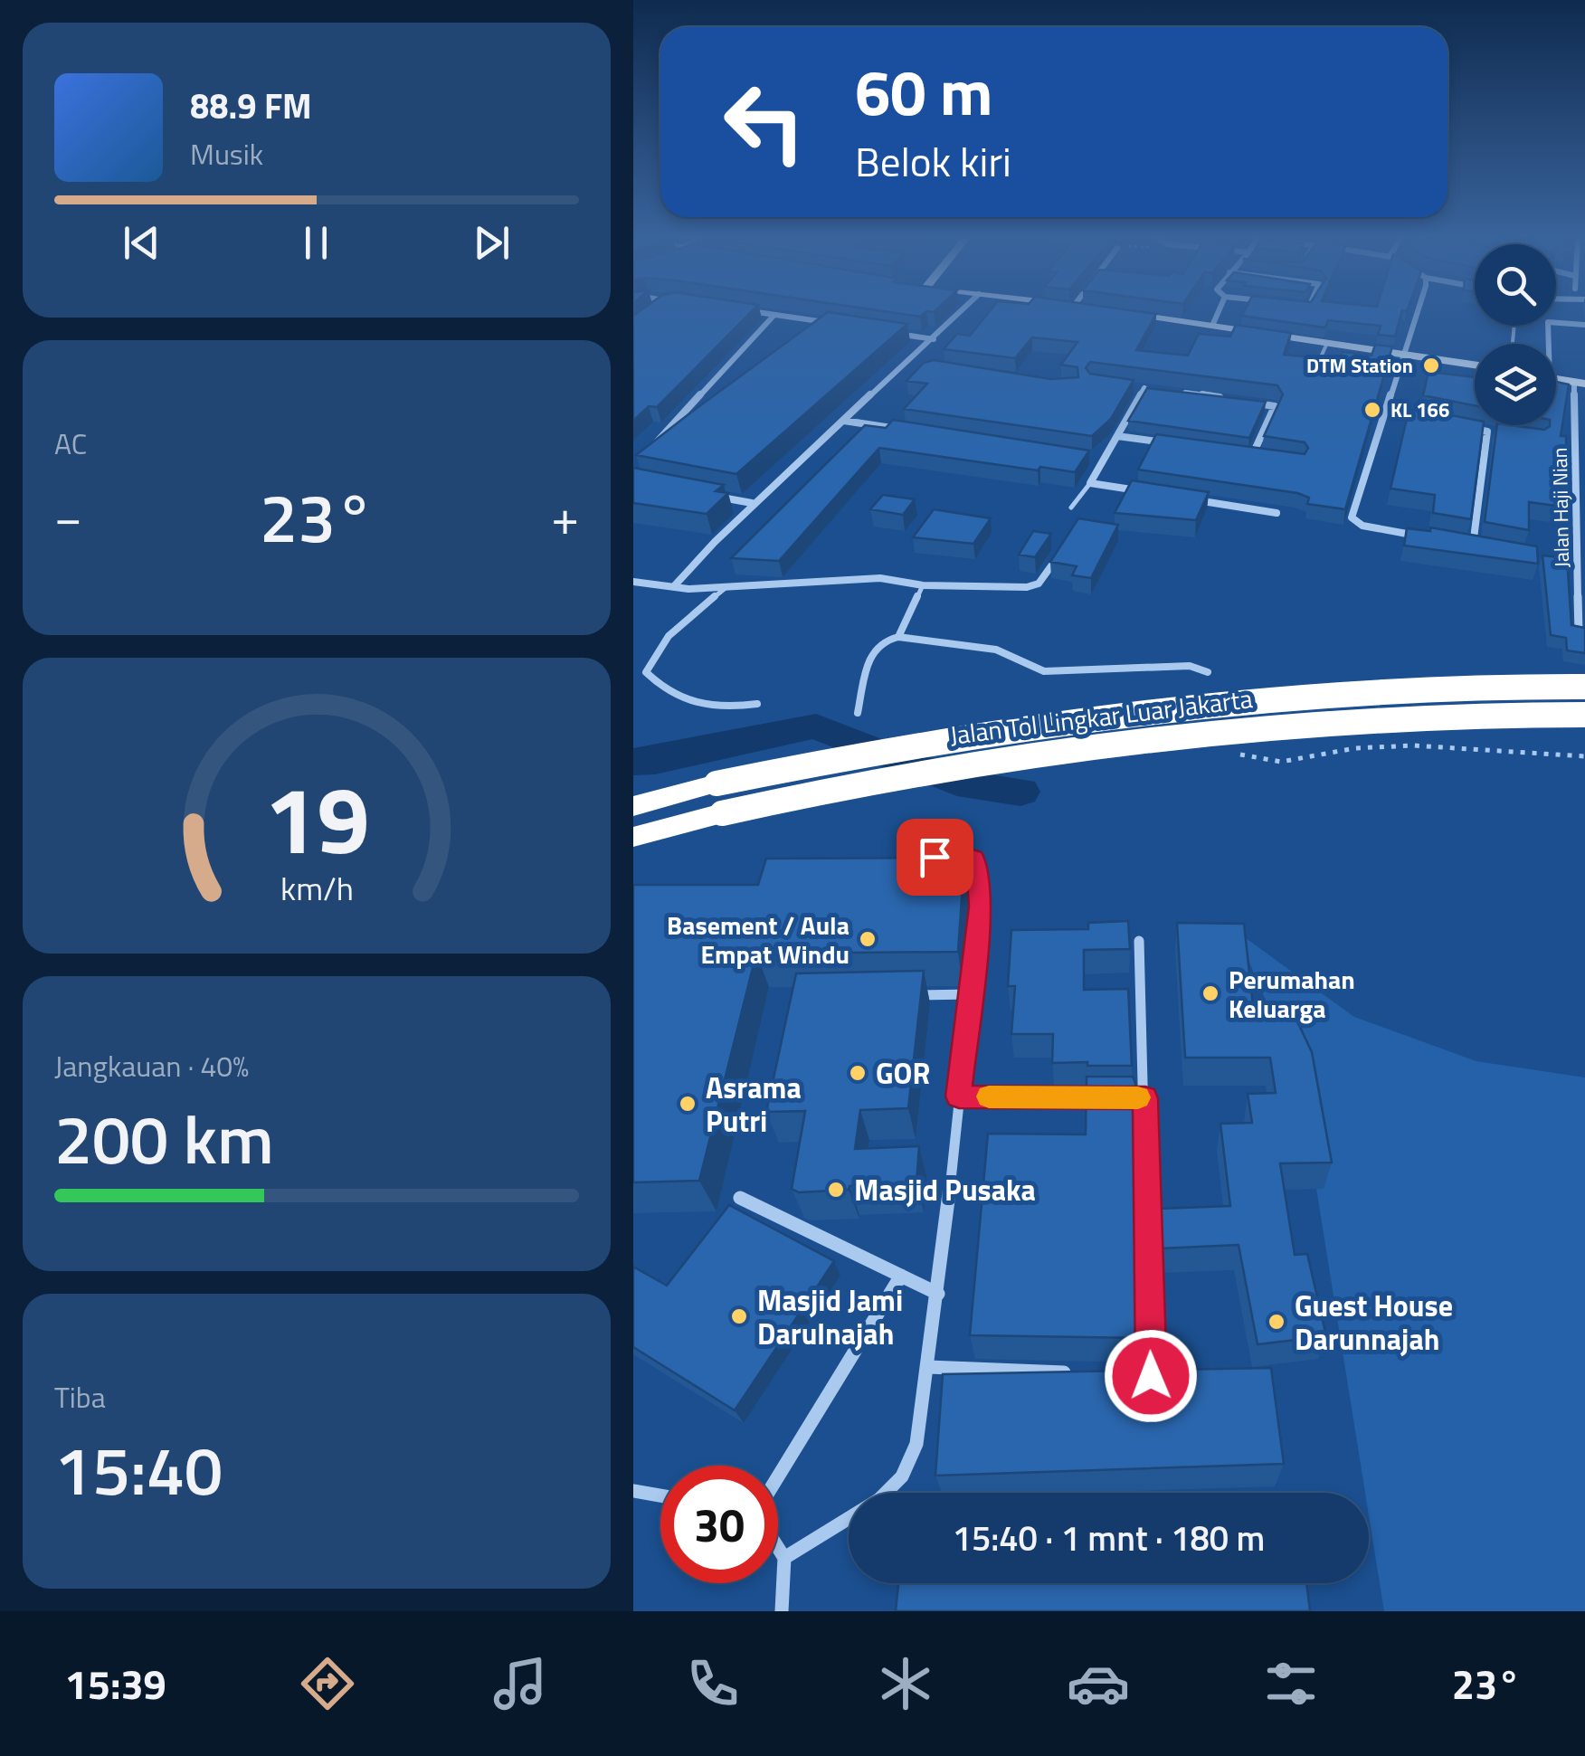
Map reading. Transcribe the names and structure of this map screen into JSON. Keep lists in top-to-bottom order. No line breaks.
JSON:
{"streets":{"highway":["Jalan Tol Lingkar Luar Jakarta"],"street":["Jalan Haji Nian"]},"places":["DTM Station","KL 166","Basement / Aula Empat Windu","Perumahan Keluarga","GOR","Asrama Putri","Masjid Pusaka","Masjid Jami Darulnajah","Guest House Darunnajah"],"page":{"turn":["60 m","Belok kiri"],"song":["88.9 FM","Musik"],"tile":["AC",["Jangkauan · 40%","200 km"],["Tiba","15:40"]],"heat":["−","23°","+"],"limit":"30","trip":"15:40 · 1 mnt · 180 m","tabs":["15:39","23°"],"gauge":["19","km/h"]}}
